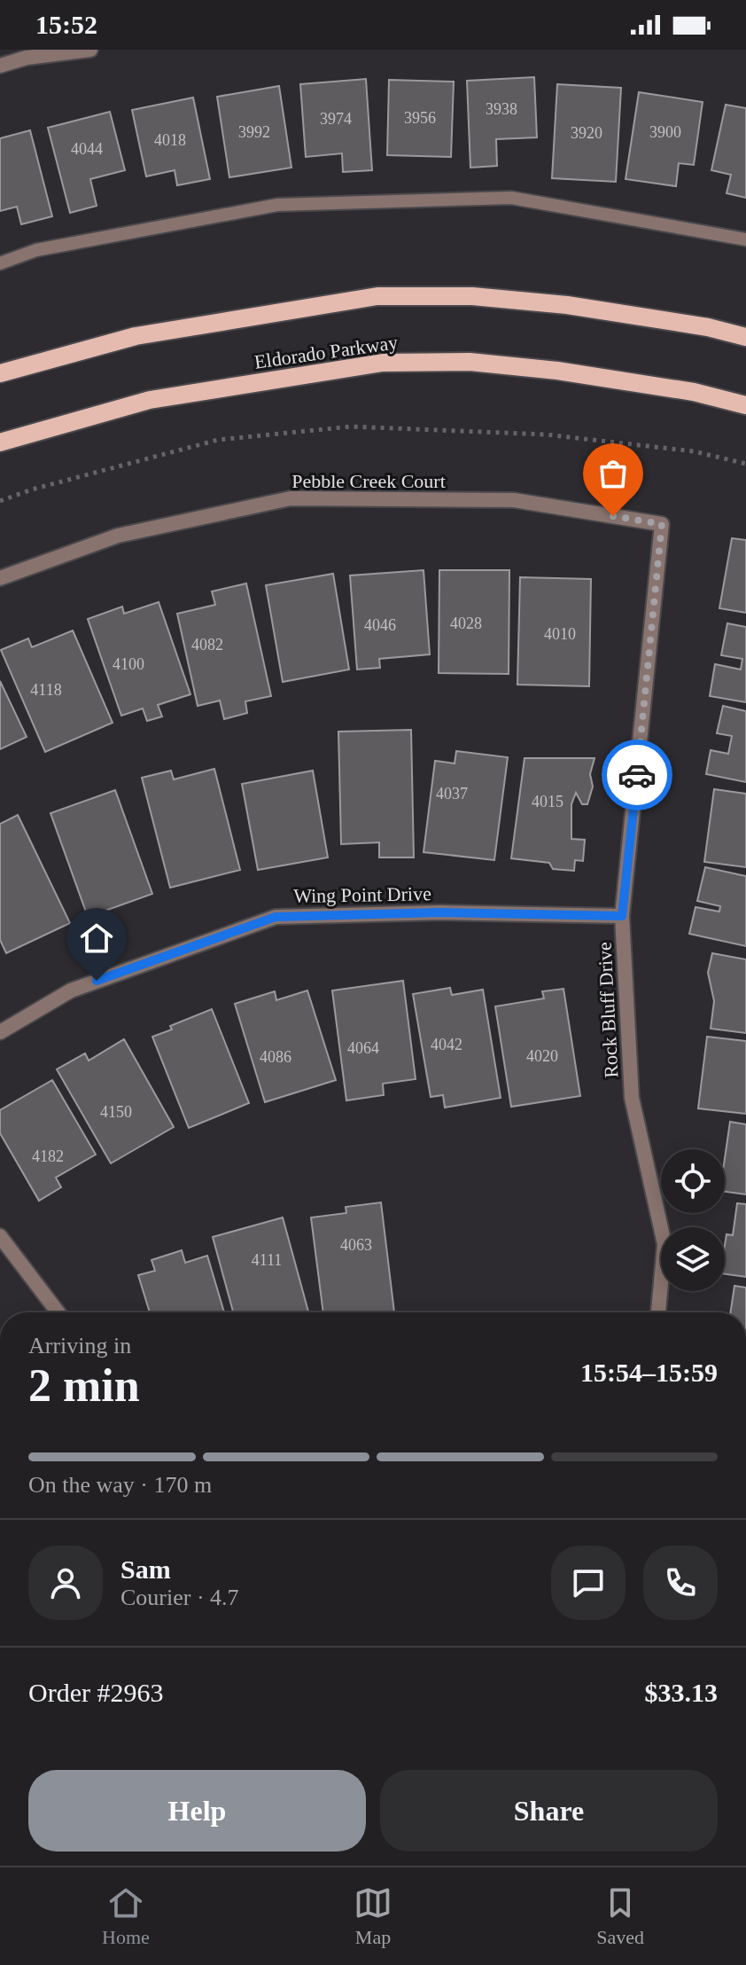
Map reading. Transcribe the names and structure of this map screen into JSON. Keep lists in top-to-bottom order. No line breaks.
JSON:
{"streets":{"main road":["Eldorado Parkway"],"street":["Pebble Creek Court","Wing Point Drive","Rock Bluff Drive"]},"crossings":[["Pebble Creek Court","Rock Bluff Drive"],["Wing Point Drive","Rock Bluff Drive"]],"house_numbers":["3938","3956","3974","3992","3900","3920","4018","4044","4028","4046","4010","4082","4100","4118","4037","4015","4042","4064","4020","4086","4150","4182","4063","4111"],"page":{"status":"15:52","heading":["2 min","Arriving in","15:54–15:59"],"panel":["Sam","Courier · 4.7","Order #2963","$33.13"],"bar":"On the way · 170 m","buttons":["Help","Share"],"tabs":["Home","Map","Saved"]}}
